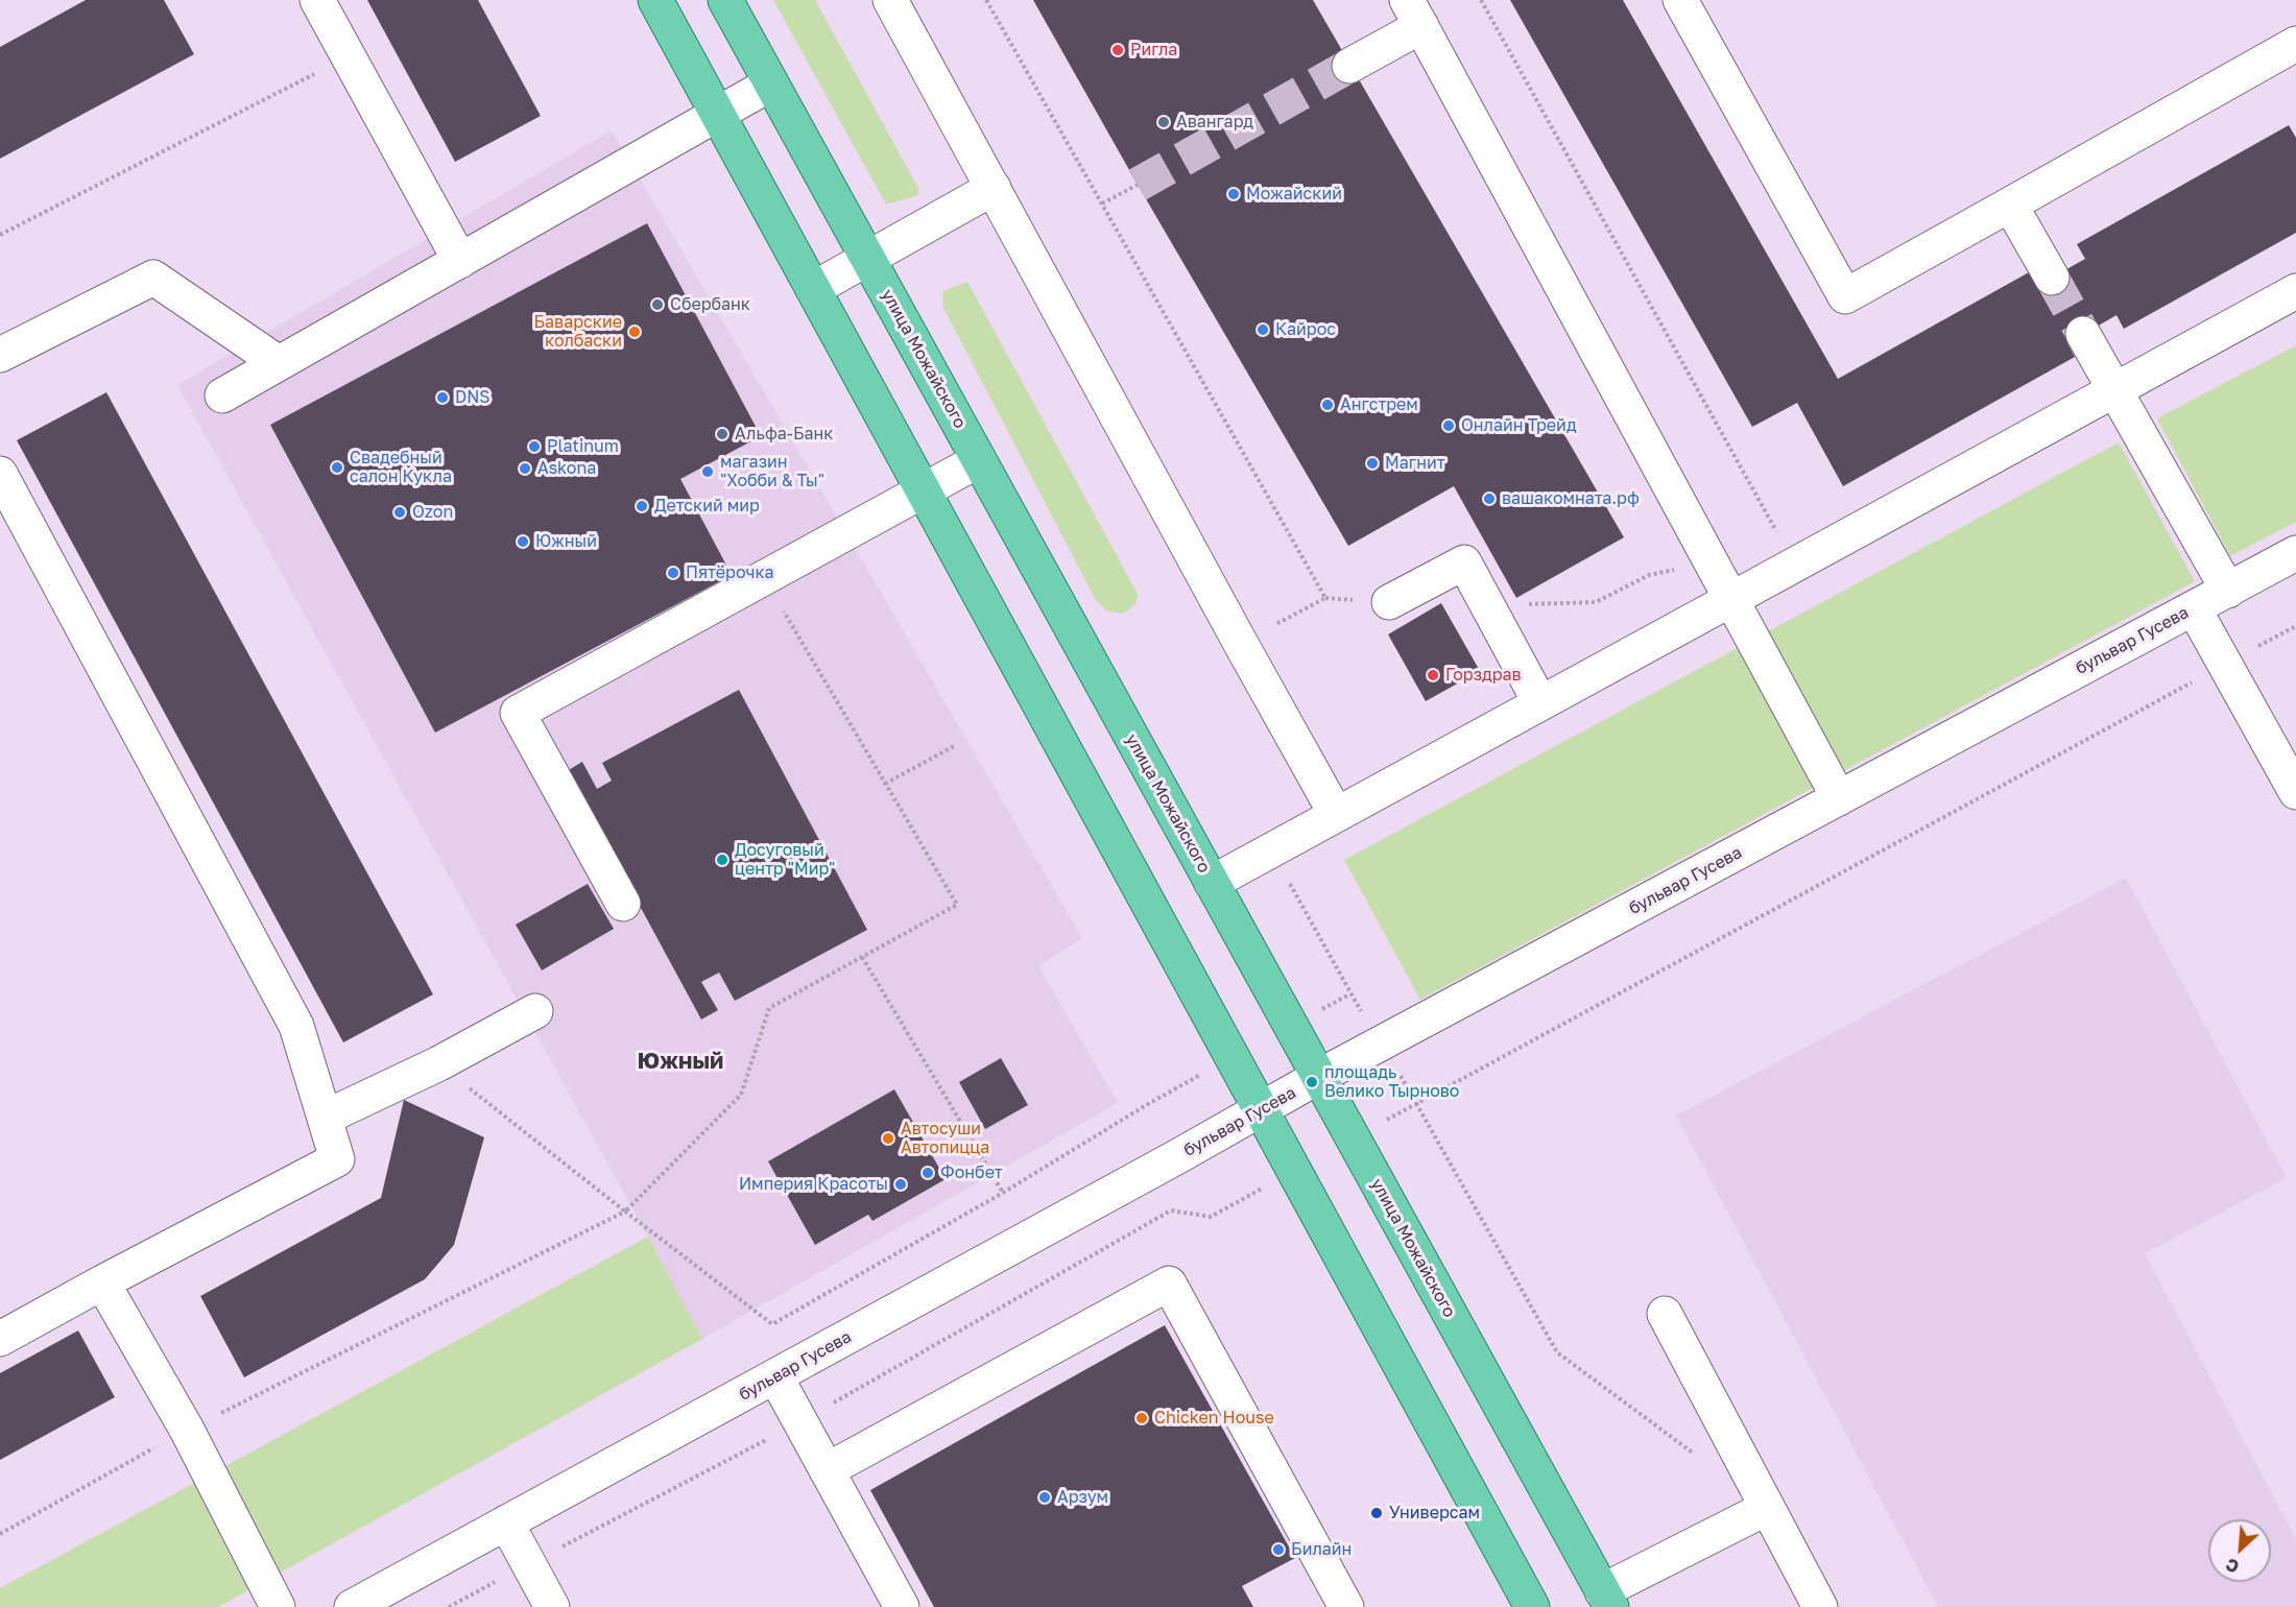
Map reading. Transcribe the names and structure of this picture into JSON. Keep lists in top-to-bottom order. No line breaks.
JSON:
{"streets":{"main road":["улица Можайского"],"street":["бульвар Гусева"]},"crossings":[["улица Можайского","бульвар Гусева"]],"districts":["Южный"],"places":["Ригла","Авангард","Можайский","Сбербанк","Кайрос","Баварские колбаски","DNS","Ангстрем","Онлайн Трейд","Альфа-Банк","Platinum","Магнит","Свадебный салон Кукла","Askona","магазин \"Хобби & Ты\"","вашакомната.рф","Детский мир","Ozon","Южный","Пятёрочка","Горздрав","Досуговый центр \"Мир\"","площадь Велико Тырново","Автосуши Автопицца","Фонбет","Империя Красоты","Chicken House","Арзум","Универсам","Билайн"],"north":"bottom left"}
